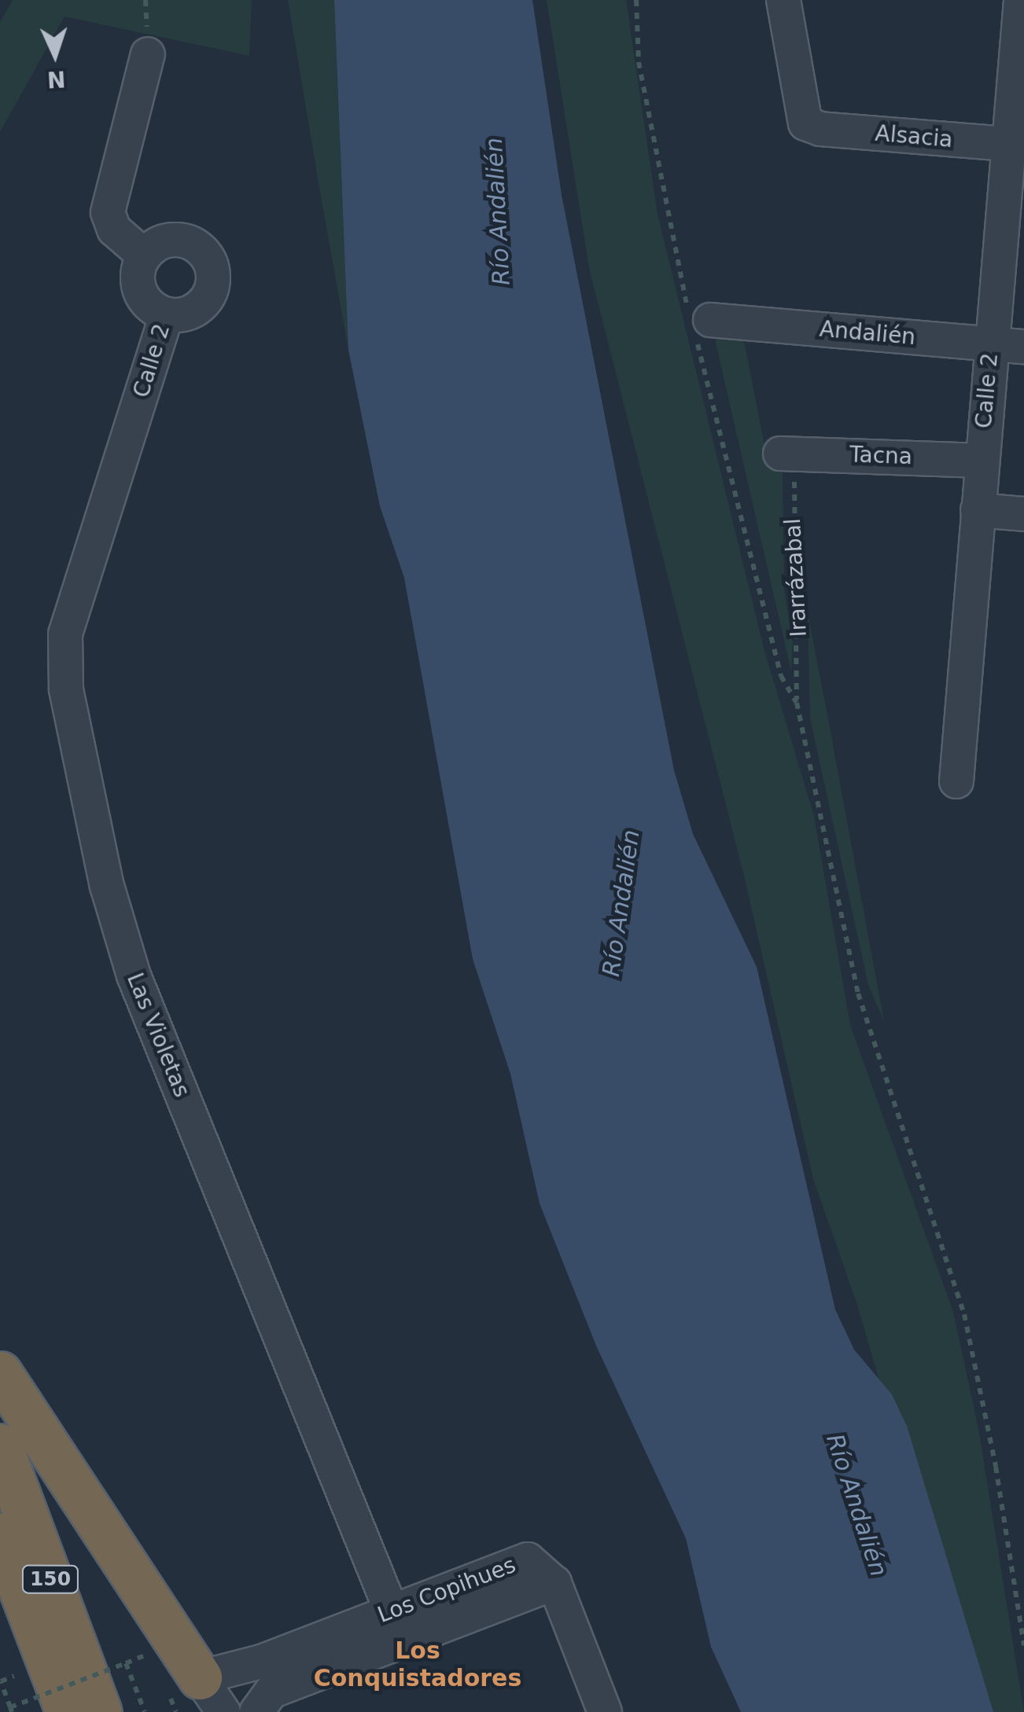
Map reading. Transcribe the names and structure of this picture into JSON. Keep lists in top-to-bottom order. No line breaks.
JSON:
{"streets":{"highway":["150"],"street":["Alsacia","Andalién","Calle 2","Tacna","Las Violetas","Los Copihues"],"path":["Irarrázabal"]},"crossings":[["Alsacia","Calle 2"],["Andalién","Calle 2"],["Calle 2","Tacna"],["Calle 2","Las Violetas"],["Tacna","Irarrázabal"],["Las Violetas","Los Copihues"]],"districts":["Los Conquistadores"],"water":["Río Andalién"],"north":"bottom"}
